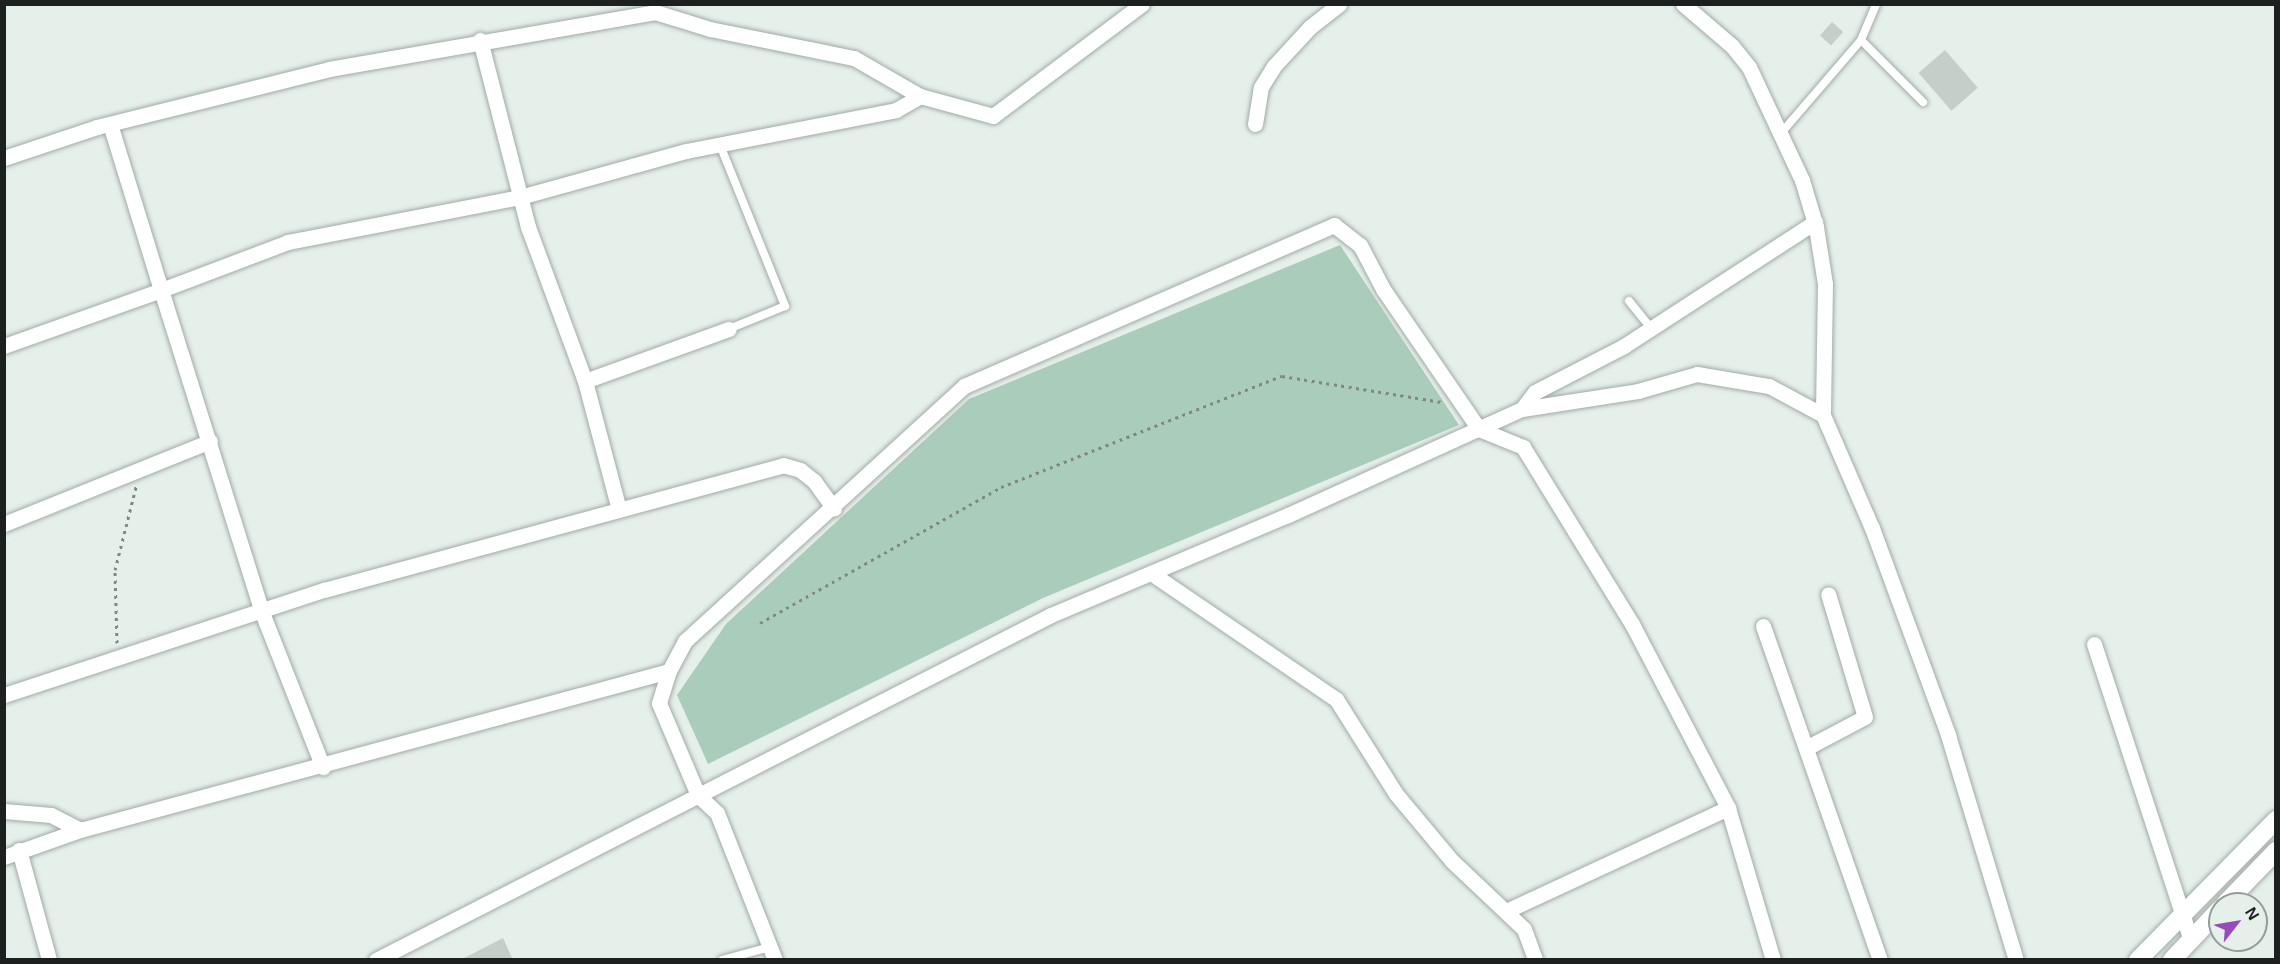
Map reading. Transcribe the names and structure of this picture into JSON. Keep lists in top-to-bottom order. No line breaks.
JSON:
{"north":"top right"}
